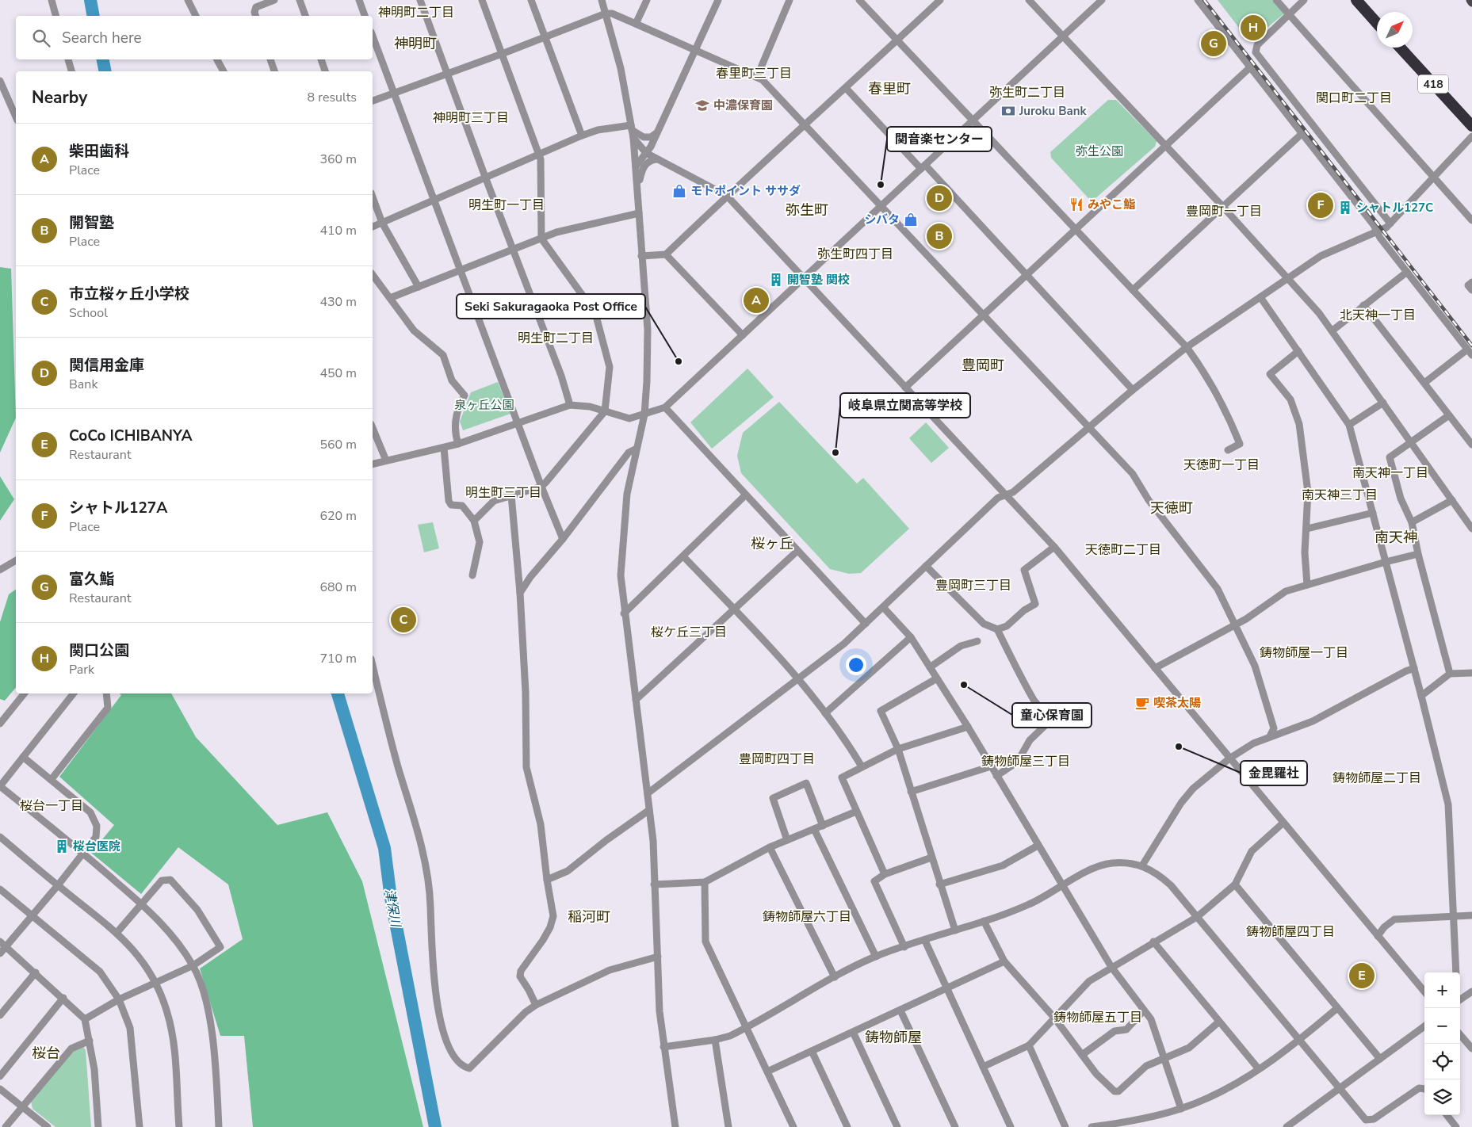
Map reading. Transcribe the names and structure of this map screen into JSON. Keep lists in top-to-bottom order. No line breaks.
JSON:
{"streets":{"highway":["418"]},"districts":["神明町二丁目","神明町","春里町三丁目","春里町","弥生町二丁目","関口町二丁目","神明町三丁目","明生町一丁目","弥生町","豊岡町一丁目","弥生町四丁目","北天神一丁目","明生町二丁目","豊岡町","天徳町一丁目","南天神一丁目","明生町三丁目","南天神三丁目","天徳町","南天神","桜ヶ丘","天徳町二丁目","豊岡町三丁目","桜ケ丘三丁目","鋳物師屋一丁目","豊岡町四丁目","鋳物師屋三丁目","鋳物師屋二丁目","桜台一丁目","鋳物師屋六丁目","稲河町","鋳物師屋四丁目","鋳物師屋五丁目","鋳物師屋","桜台"],"water":["津保川"],"parks":["弥生公園","泉ヶ丘公園"],"places":{"school or university":["中濃保育園"],"bank":["Juroku Bank"],"other":["関音楽センター","Seki Sakuragaoka Post Office","岐阜県立関高等学校","童心保育園","金毘羅社"],"shop":["モトポイント ササダ","シバタ"],"restaurant":["みやこ鮨"],"building":["シャトル127C","開智塾 関校","桜台医院"],"cafe":["喫茶太陽"]},"north":"top right","page":{"pins":["H","G","D","F","B","A","C","E"],"search":"Search here","heading":["Nearby","8 results"],"list":[{"mark":"A","name":"柴田歯科","note":"Place","value":"360 m"},{"mark":"B","name":"開智塾","note":"Place","value":"410 m"},{"mark":"C","name":"市立桜ヶ丘小学校","note":"School","value":"430 m"},{"mark":"D","name":"関信用金庫","note":"Bank","value":"450 m"},{"mark":"E","name":"CoCo ICHIBANYA","note":"Restaurant","value":"560 m"},{"mark":"F","name":"シャトル127A","note":"Place","value":"620 m"},{"mark":"G","name":"富久鮨","note":"Restaurant","value":"680 m"},{"mark":"H","name":"関口公園","note":"Park","value":"710 m"}],"map_buttons":["+","−"]}}
